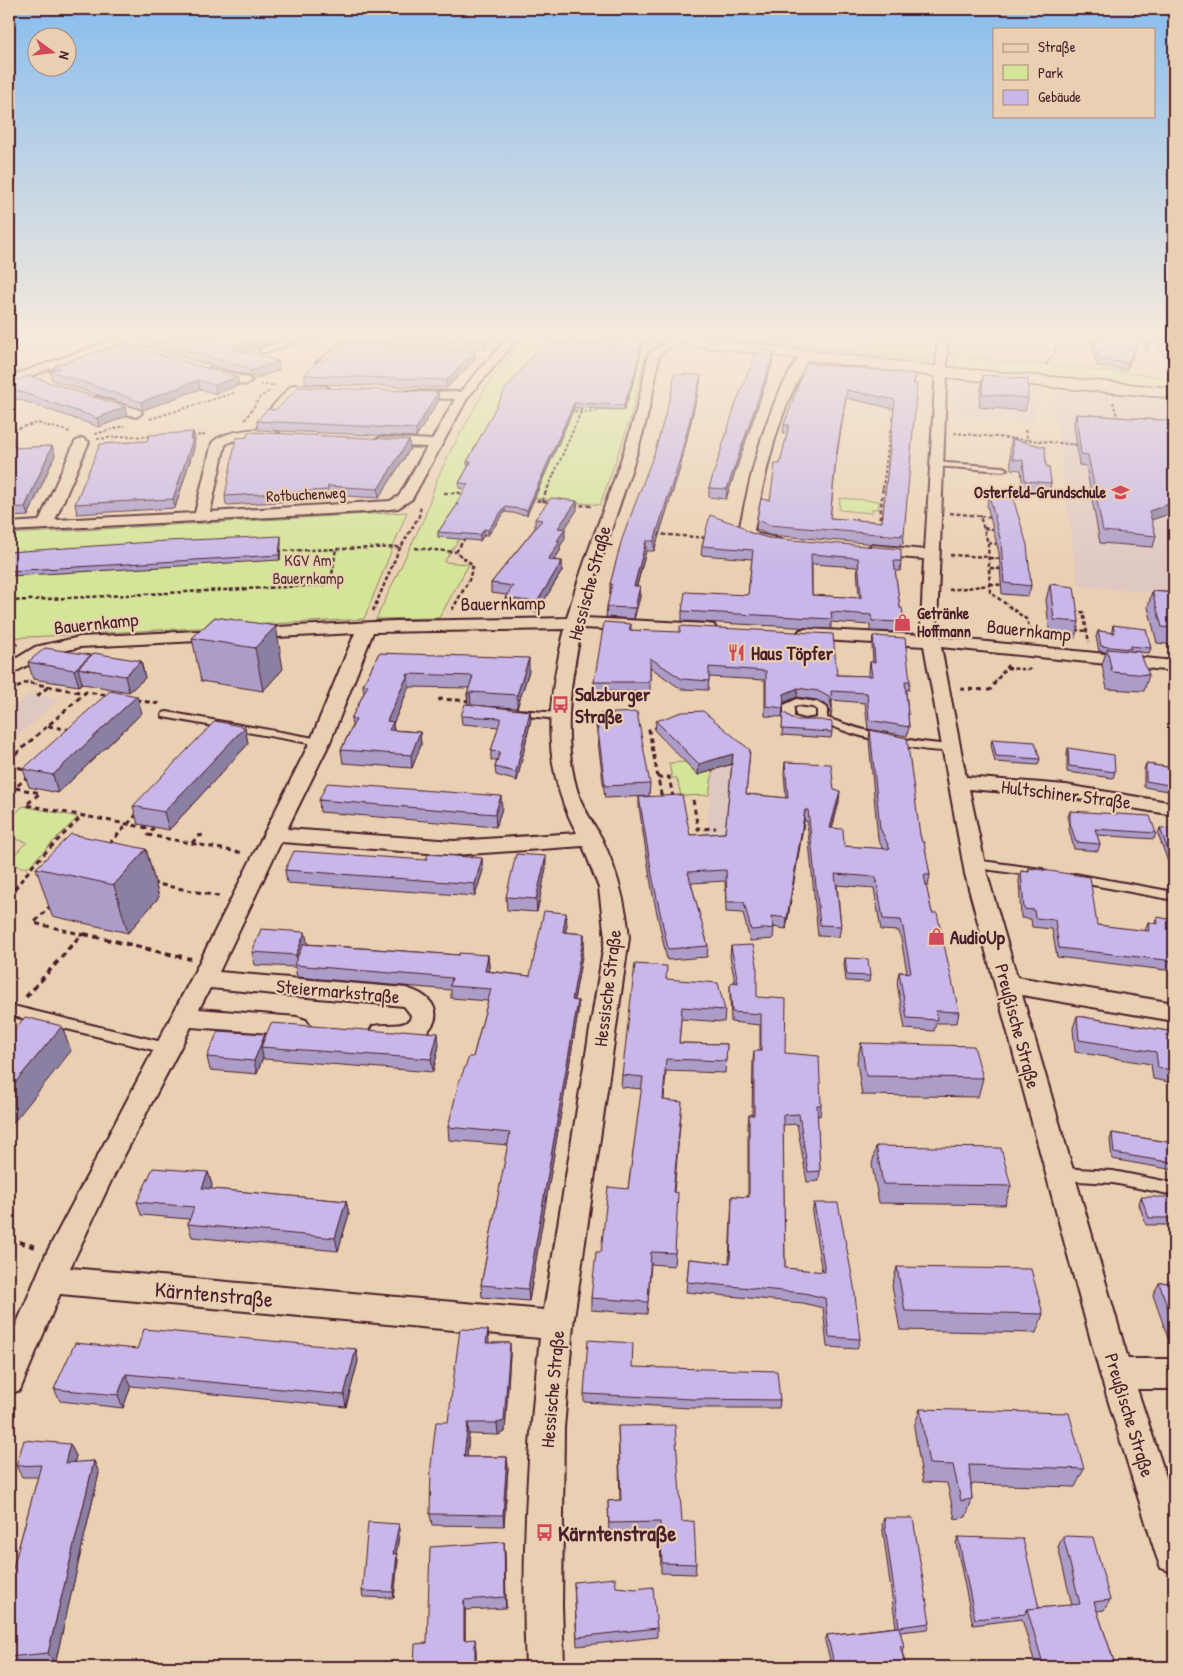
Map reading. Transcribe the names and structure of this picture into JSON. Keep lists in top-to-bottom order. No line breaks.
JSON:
{"streets":{"street":["Rotbuchenweg","Hessische Straße","Bauernkamp","Hultschiner Straße","Steiermarkstraße","Preußische Straße","Kärntenstraße"]},"crossings":[["Hessische Straße","Bauernkamp"],["Hessische Straße","Kärntenstraße"],["Bauernkamp","Preußische Straße"],["Hultschiner Straße","Preußische Straße"]],"parks":["KGV Am Bauernkamp"],"places":{"school or university":["Osterfeld-Grundschule"],"shop":["Getränke Hoffmann","AudioUp"],"restaurant":["Haus Töpfer"],"bus stop":["Salzburger Straße","Kärntenstraße"]},"legend":["Straße","Park","Gebäude"],"north":"right"}
